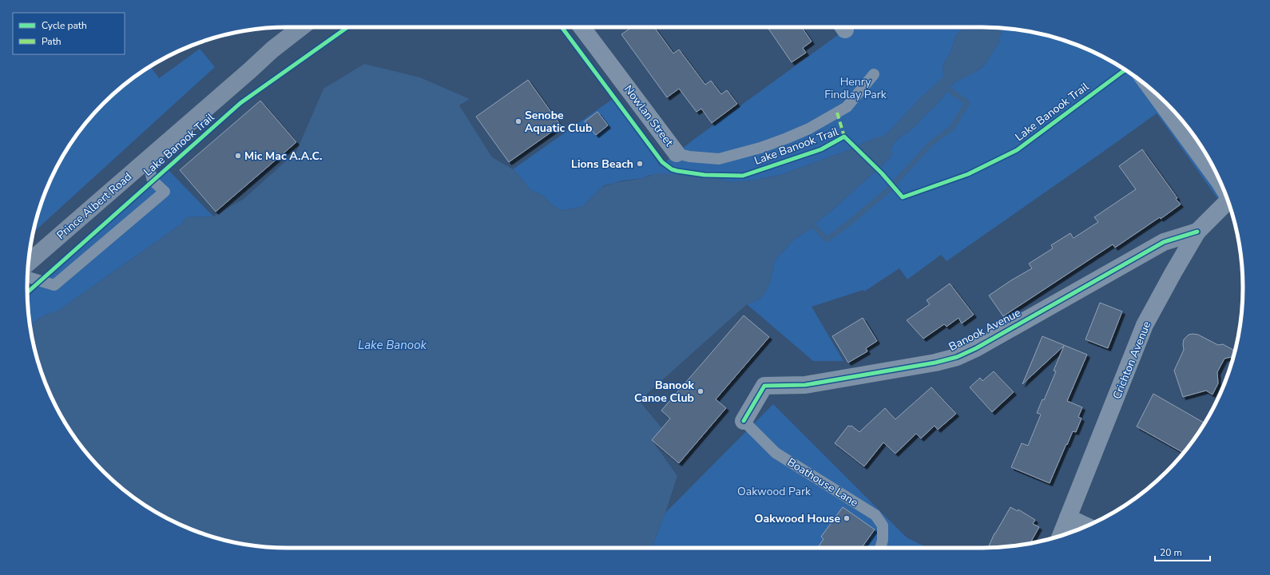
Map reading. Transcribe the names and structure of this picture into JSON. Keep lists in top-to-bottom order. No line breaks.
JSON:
{"streets":{"main road":["Prince Albert Road"],"street":["Nowlan Street","Banook Avenue","Crichton Avenue"],"lane":["Boathouse Lane"],"cycle path":["Lake Banook Trail"]},"crossings":[["Banook Avenue","Crichton Avenue"],["Banook Avenue","Boathouse Lane"]],"water":["Lake Banook"],"parks":["Henry Findlay Park","Oakwood Park"],"places":["Senobe Aquatic Club","Mic Mac A.A.C.","Lions Beach","Banook Canoe Club","Oakwood House"],"legend":["Cycle path","Path"],"scale_bar":"20 m"}
